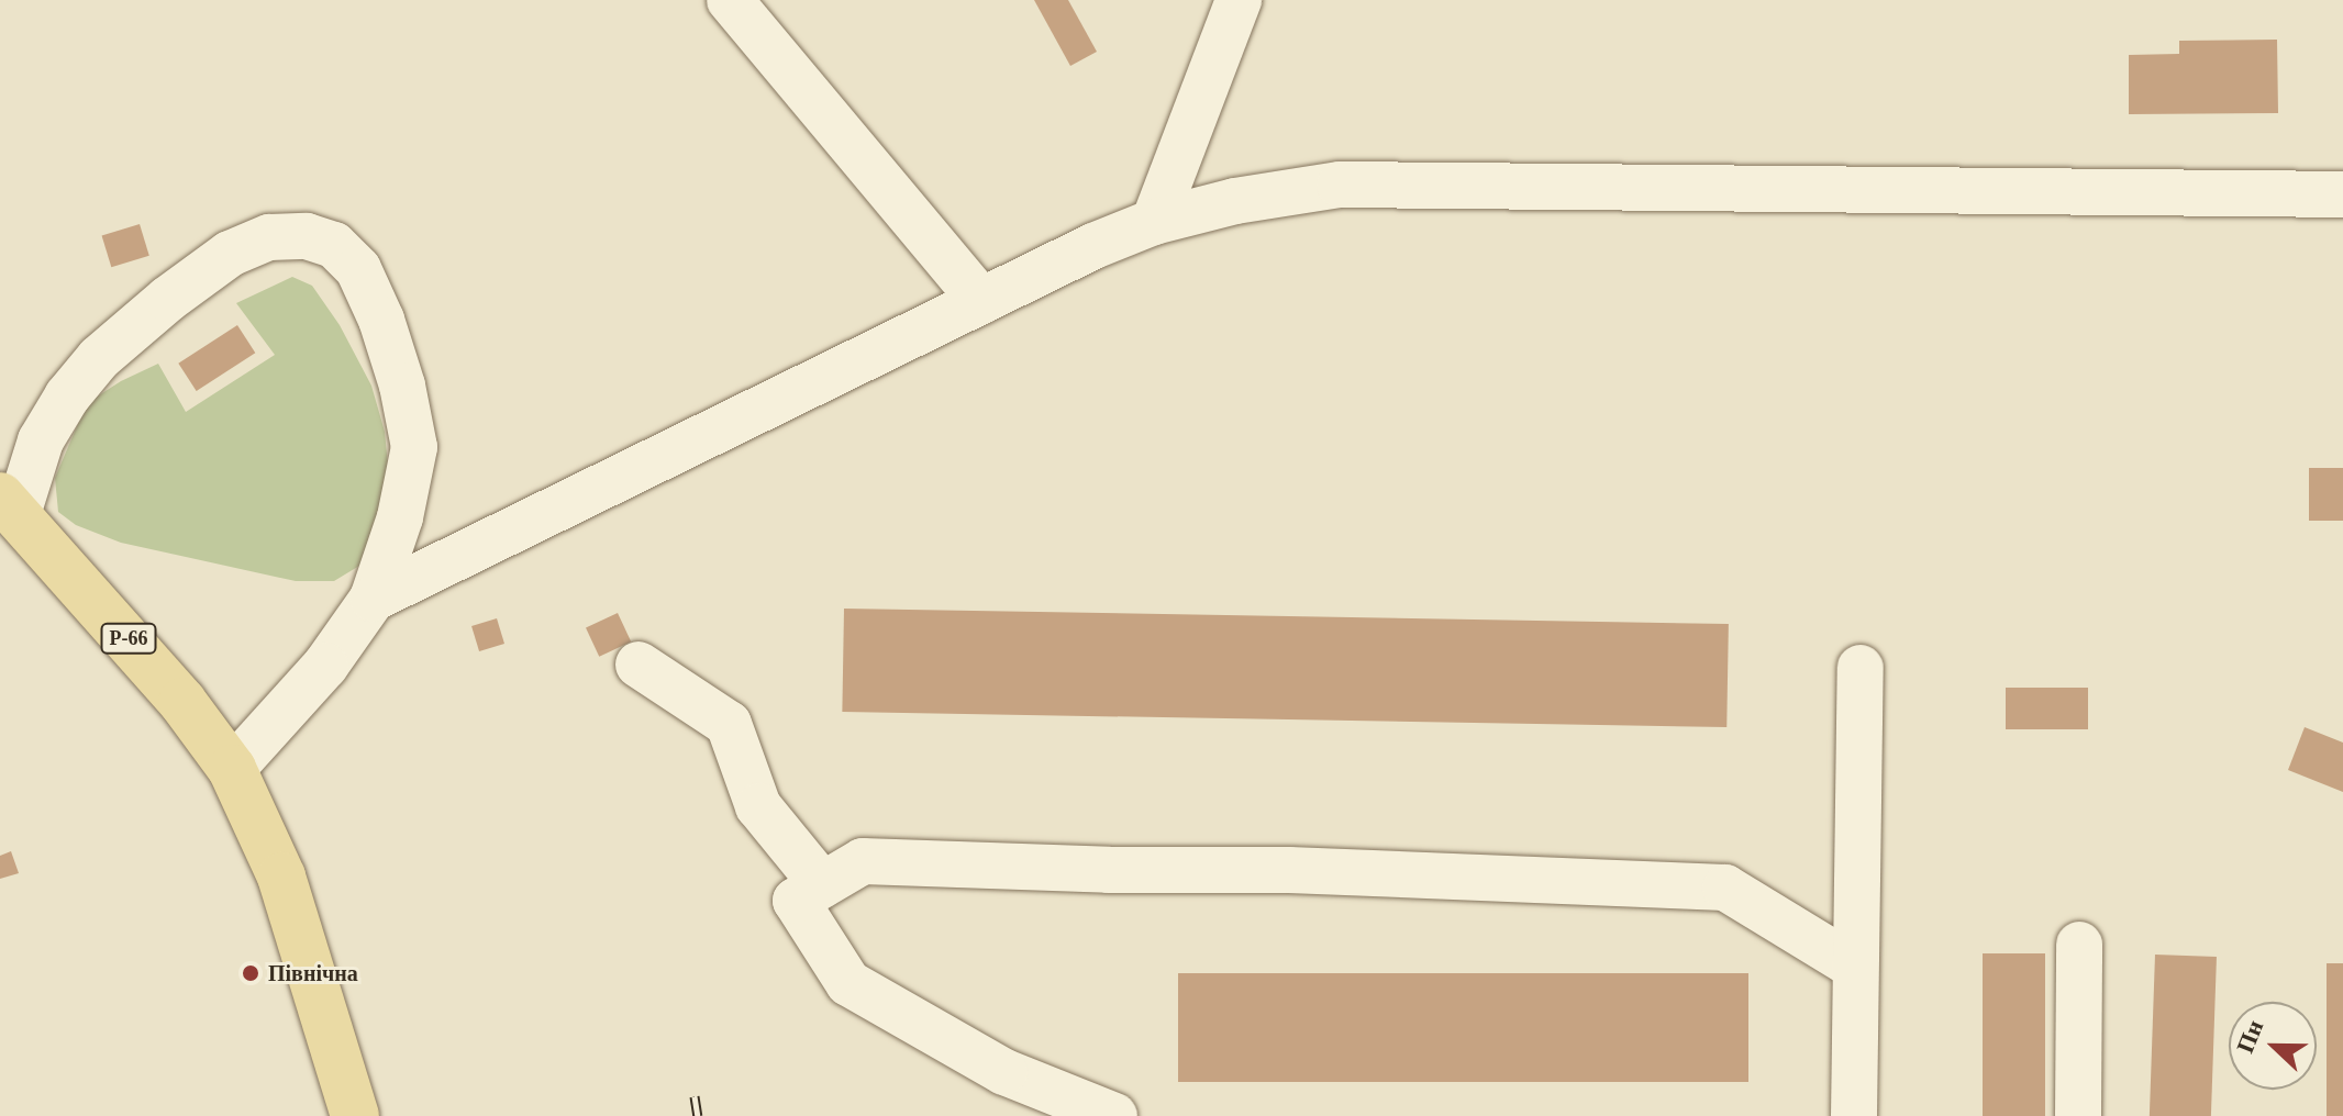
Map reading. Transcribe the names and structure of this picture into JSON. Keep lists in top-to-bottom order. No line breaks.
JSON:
{"streets":{"main road":["Р-66"]},"places":["Північна"],"north":"left"}
